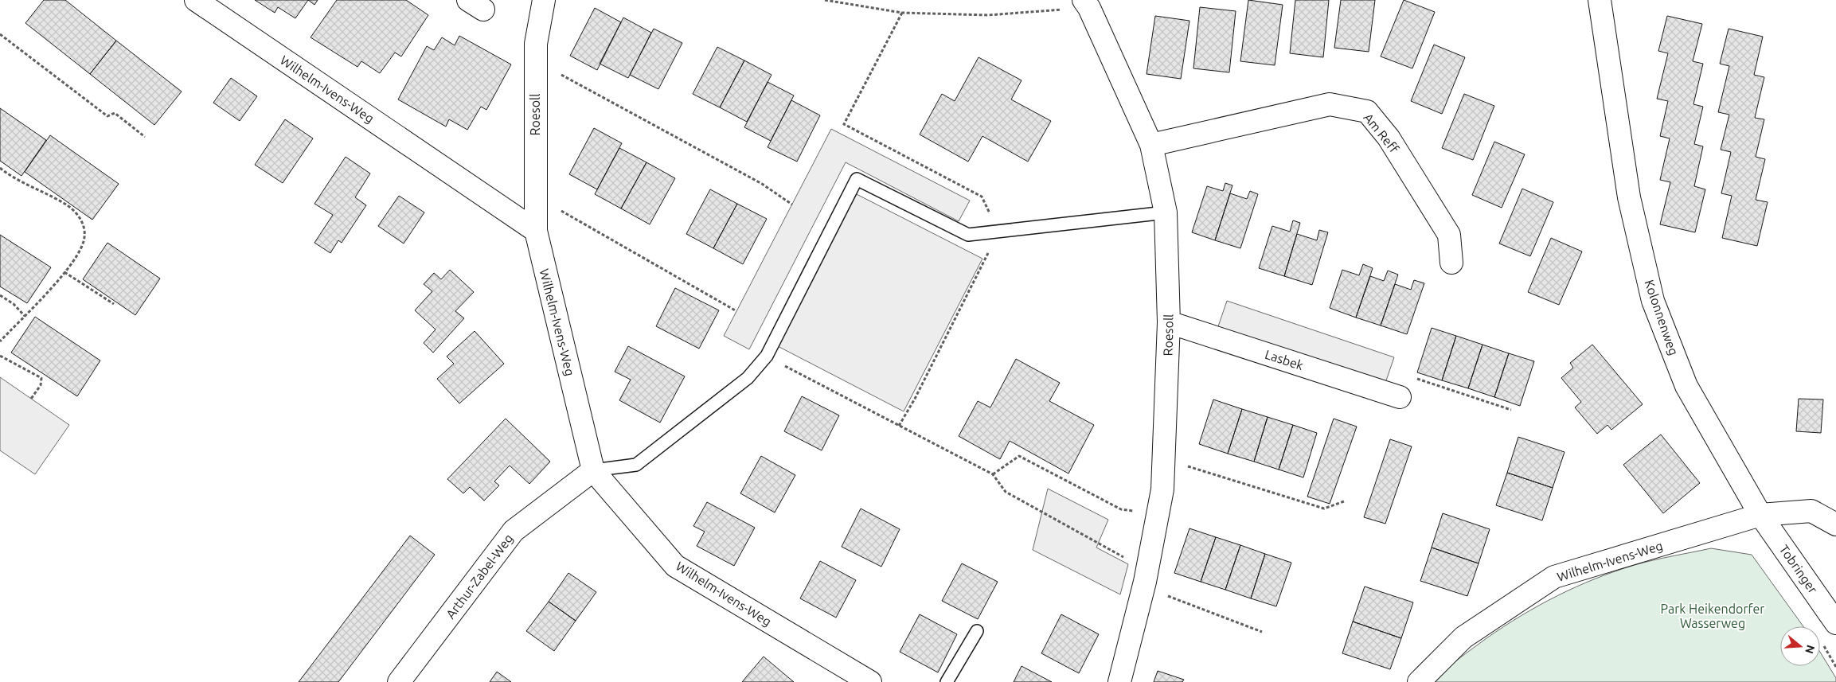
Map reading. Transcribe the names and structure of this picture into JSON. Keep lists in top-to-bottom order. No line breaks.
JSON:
{"streets":{"street":["Wilhelm-Ivens-Weg","Roesoll","Am Reff","Kolonnenweg","Lasbek","Tobringer","Arthur-Zabel-Weg"]},"crossings":[["Wilhelm-Ivens-Weg","Roesoll"],["Wilhelm-Ivens-Weg","Kolonnenweg"],["Wilhelm-Ivens-Weg","Tobringer"],["Wilhelm-Ivens-Weg","Arthur-Zabel-Weg"],["Roesoll","Am Reff"],["Roesoll","Lasbek"],["Kolonnenweg","Tobringer"]],"parks":["Park Heikendorfer Wasserweg"],"north":"right"}
